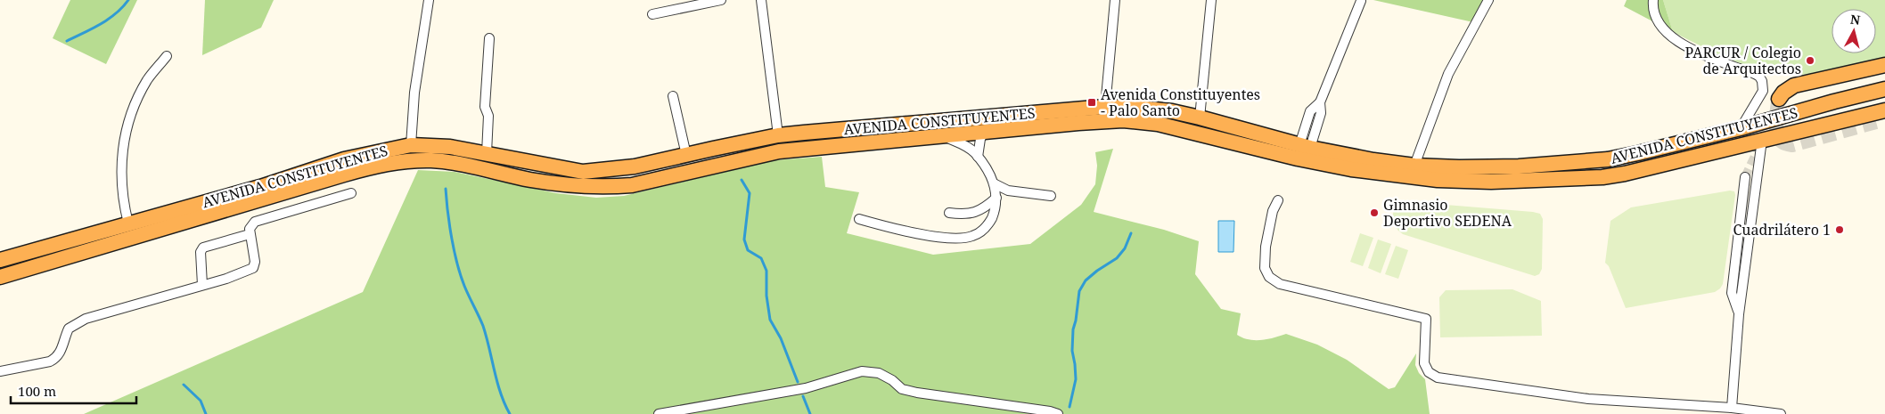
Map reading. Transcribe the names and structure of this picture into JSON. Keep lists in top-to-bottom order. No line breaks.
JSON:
{"streets":{"highway":["AVENIDA CONSTITUYENTES"]},"places":{"other":["PARCUR / Colegio de Arquitectos","Gimnasio Deportivo SEDENA","Cuadrilátero 1"],"transit":["Avenida Constituyentes - Palo Santo"]},"scale_bar":"100 m","north":"top"}
